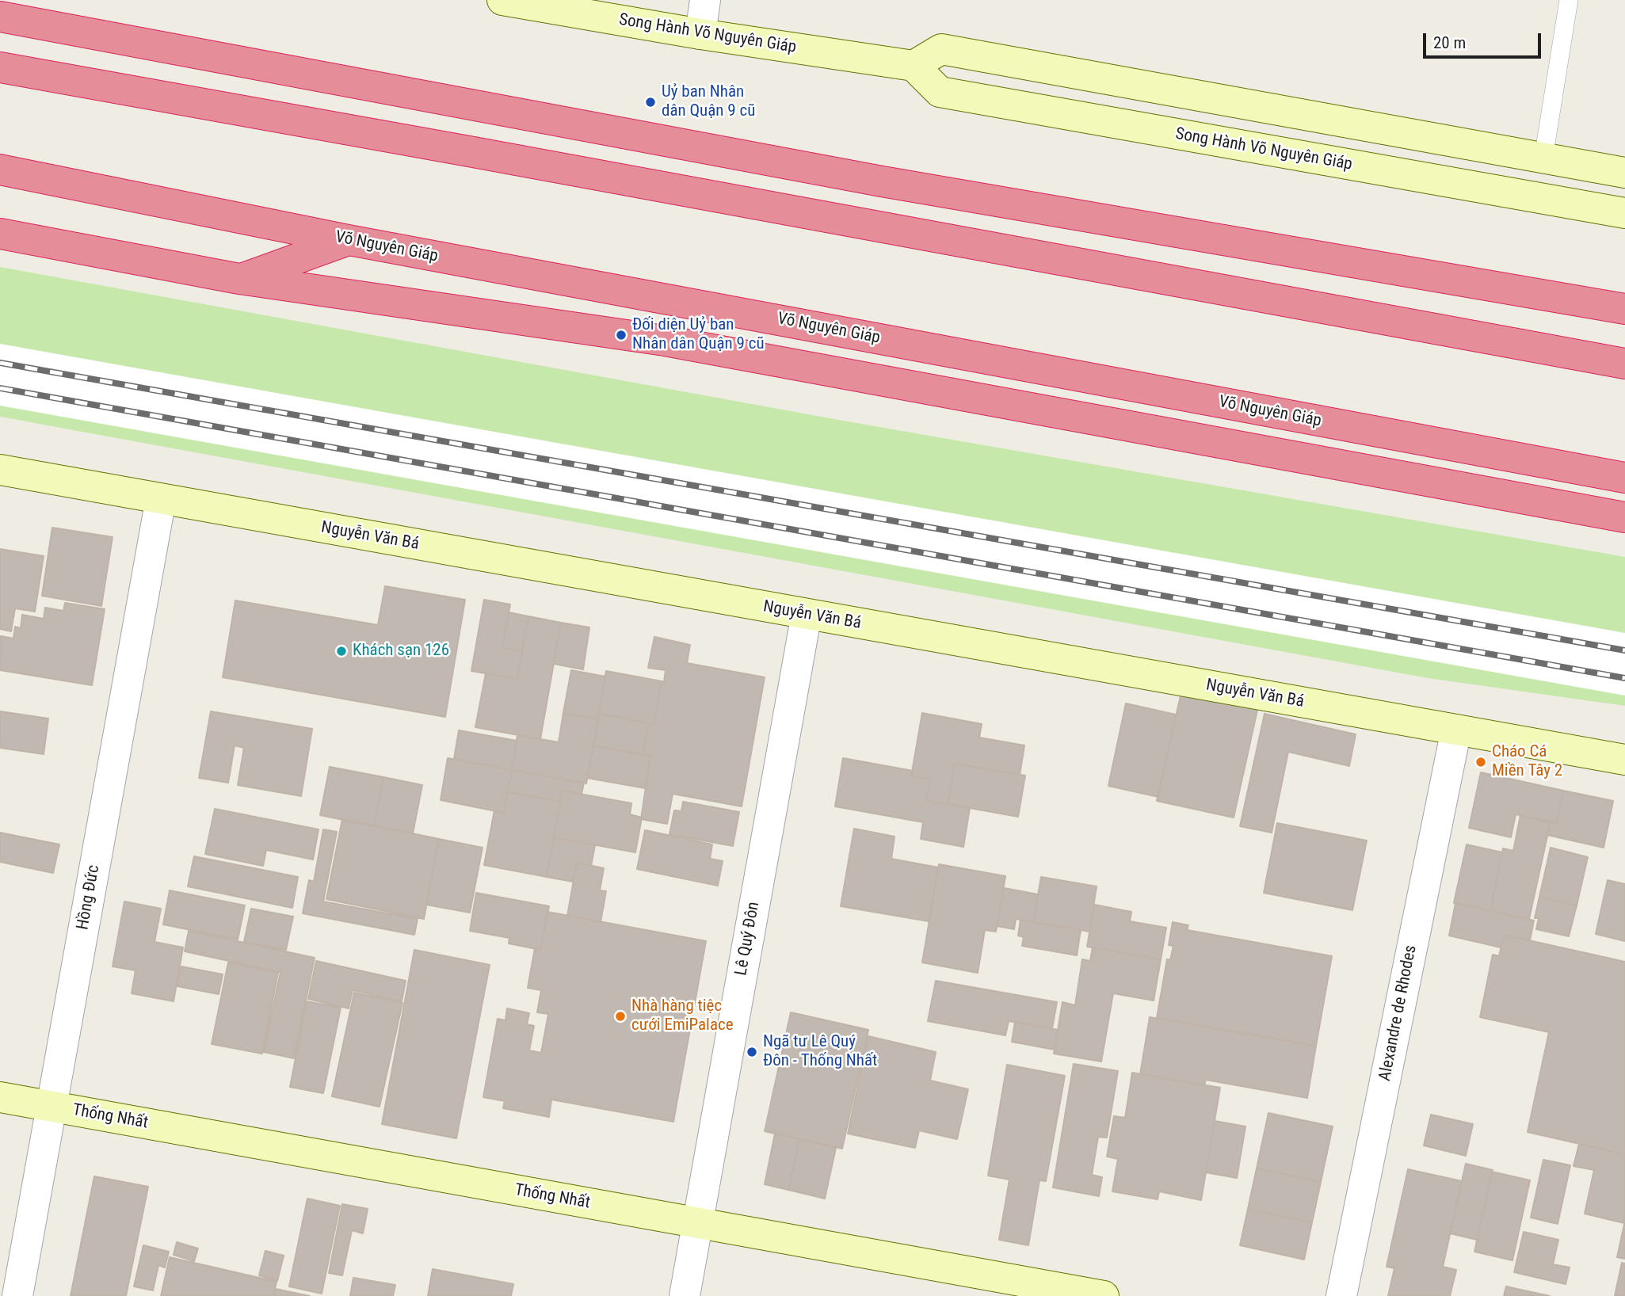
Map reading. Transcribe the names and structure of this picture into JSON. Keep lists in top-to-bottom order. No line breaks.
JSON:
{"streets":{"highway":["Võ Nguyên Giáp"],"main road":["Song Hành Võ Nguyên Giáp","Nguyễn Văn Bá","Thống Nhất"],"street":["Hồng Đức","Lê Quý Đôn","Alexandre de Rhodes"]},"crossings":[["Nguyễn Văn Bá","Hồng Đức"],["Nguyễn Văn Bá","Lê Quý Đôn"],["Nguyễn Văn Bá","Alexandre de Rhodes"],["Hồng Đức","Thống Nhất"],["Lê Quý Đôn","Thống Nhất"]],"places":["Uỷ ban Nhân dân Quận 9 cũ","Đối diện Uỷ ban Nhân dân Quận 9 cũ","Khách sạn 126","Cháo Cá Miền Tây 2","Nhà hàng tiệc cưới EmiPalace","Ngã tư Lê Quý Đôn - Thống Nhất"],"scale_bar":"20 m"}
